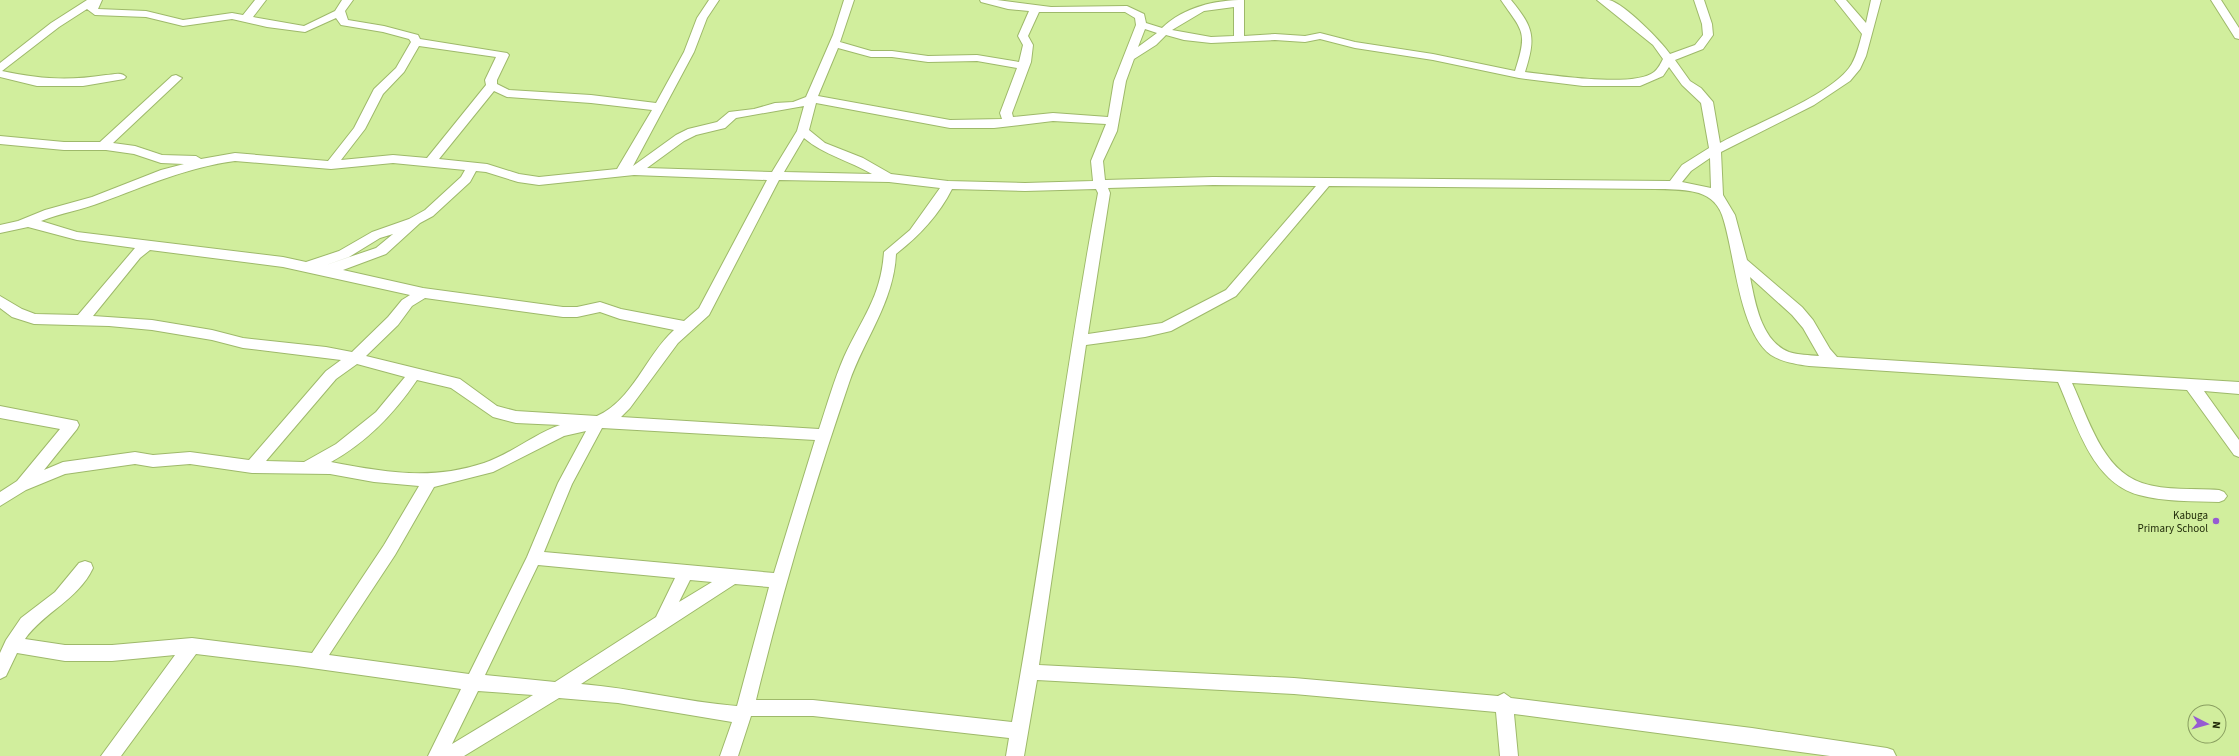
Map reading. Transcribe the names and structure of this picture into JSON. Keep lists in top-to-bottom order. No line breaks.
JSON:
{"places":["Kabuga Primary School"],"north":"right"}
